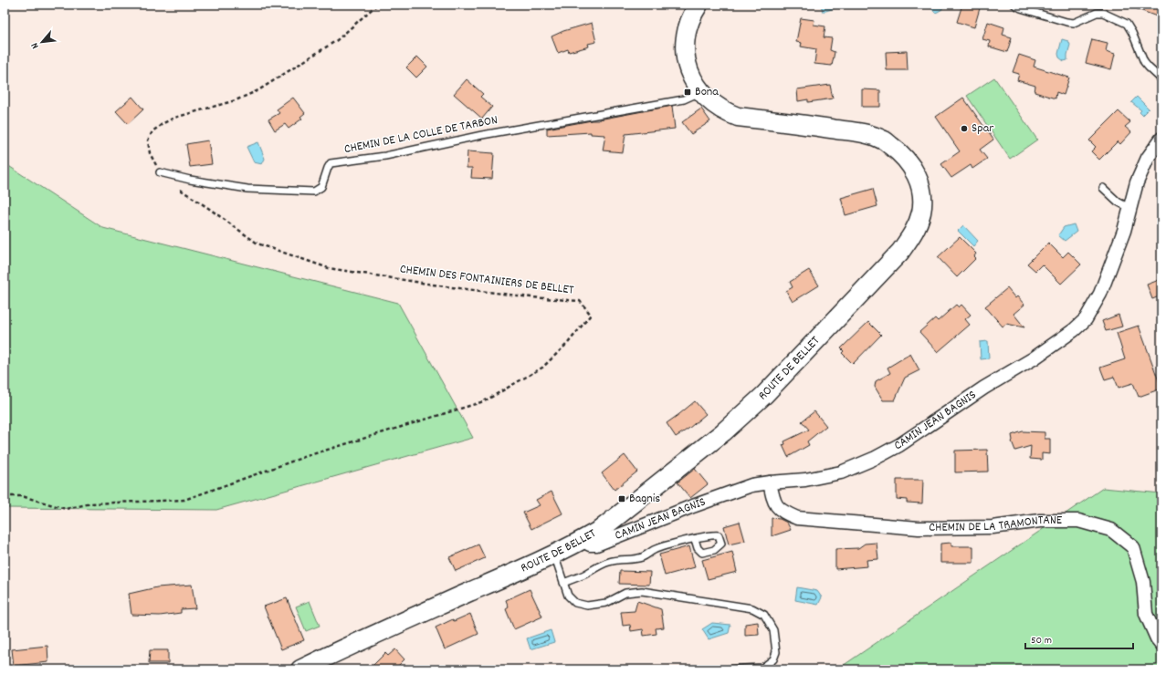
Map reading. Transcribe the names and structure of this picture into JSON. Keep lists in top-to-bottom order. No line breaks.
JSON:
{"streets":{"main road":["ROUTE DE BELLET"],"street":["CAMIN JEAN BAGNIS","CHEMIN DE LA TRAMONTANE"],"lane":["CHEMIN DE LA COLLE DE TARBON"],"path":["CHEMIN DES FONTAINIERS DE BELLET"]},"crossings":[["CHEMIN DE LA COLLE DE TARBON","CHEMIN DES FONTAINIERS DE BELLET"],["CHEMIN DE LA COLLE DE TARBON","ROUTE DE BELLET"],["ROUTE DE BELLET","CAMIN JEAN BAGNIS"],["CAMIN JEAN BAGNIS","CHEMIN DE LA TRAMONTANE"]],"places":{"transit":["Bona","Bagnis"],"other":["Spar"]},"scale_bar":"50 m","north":"bottom left"}
